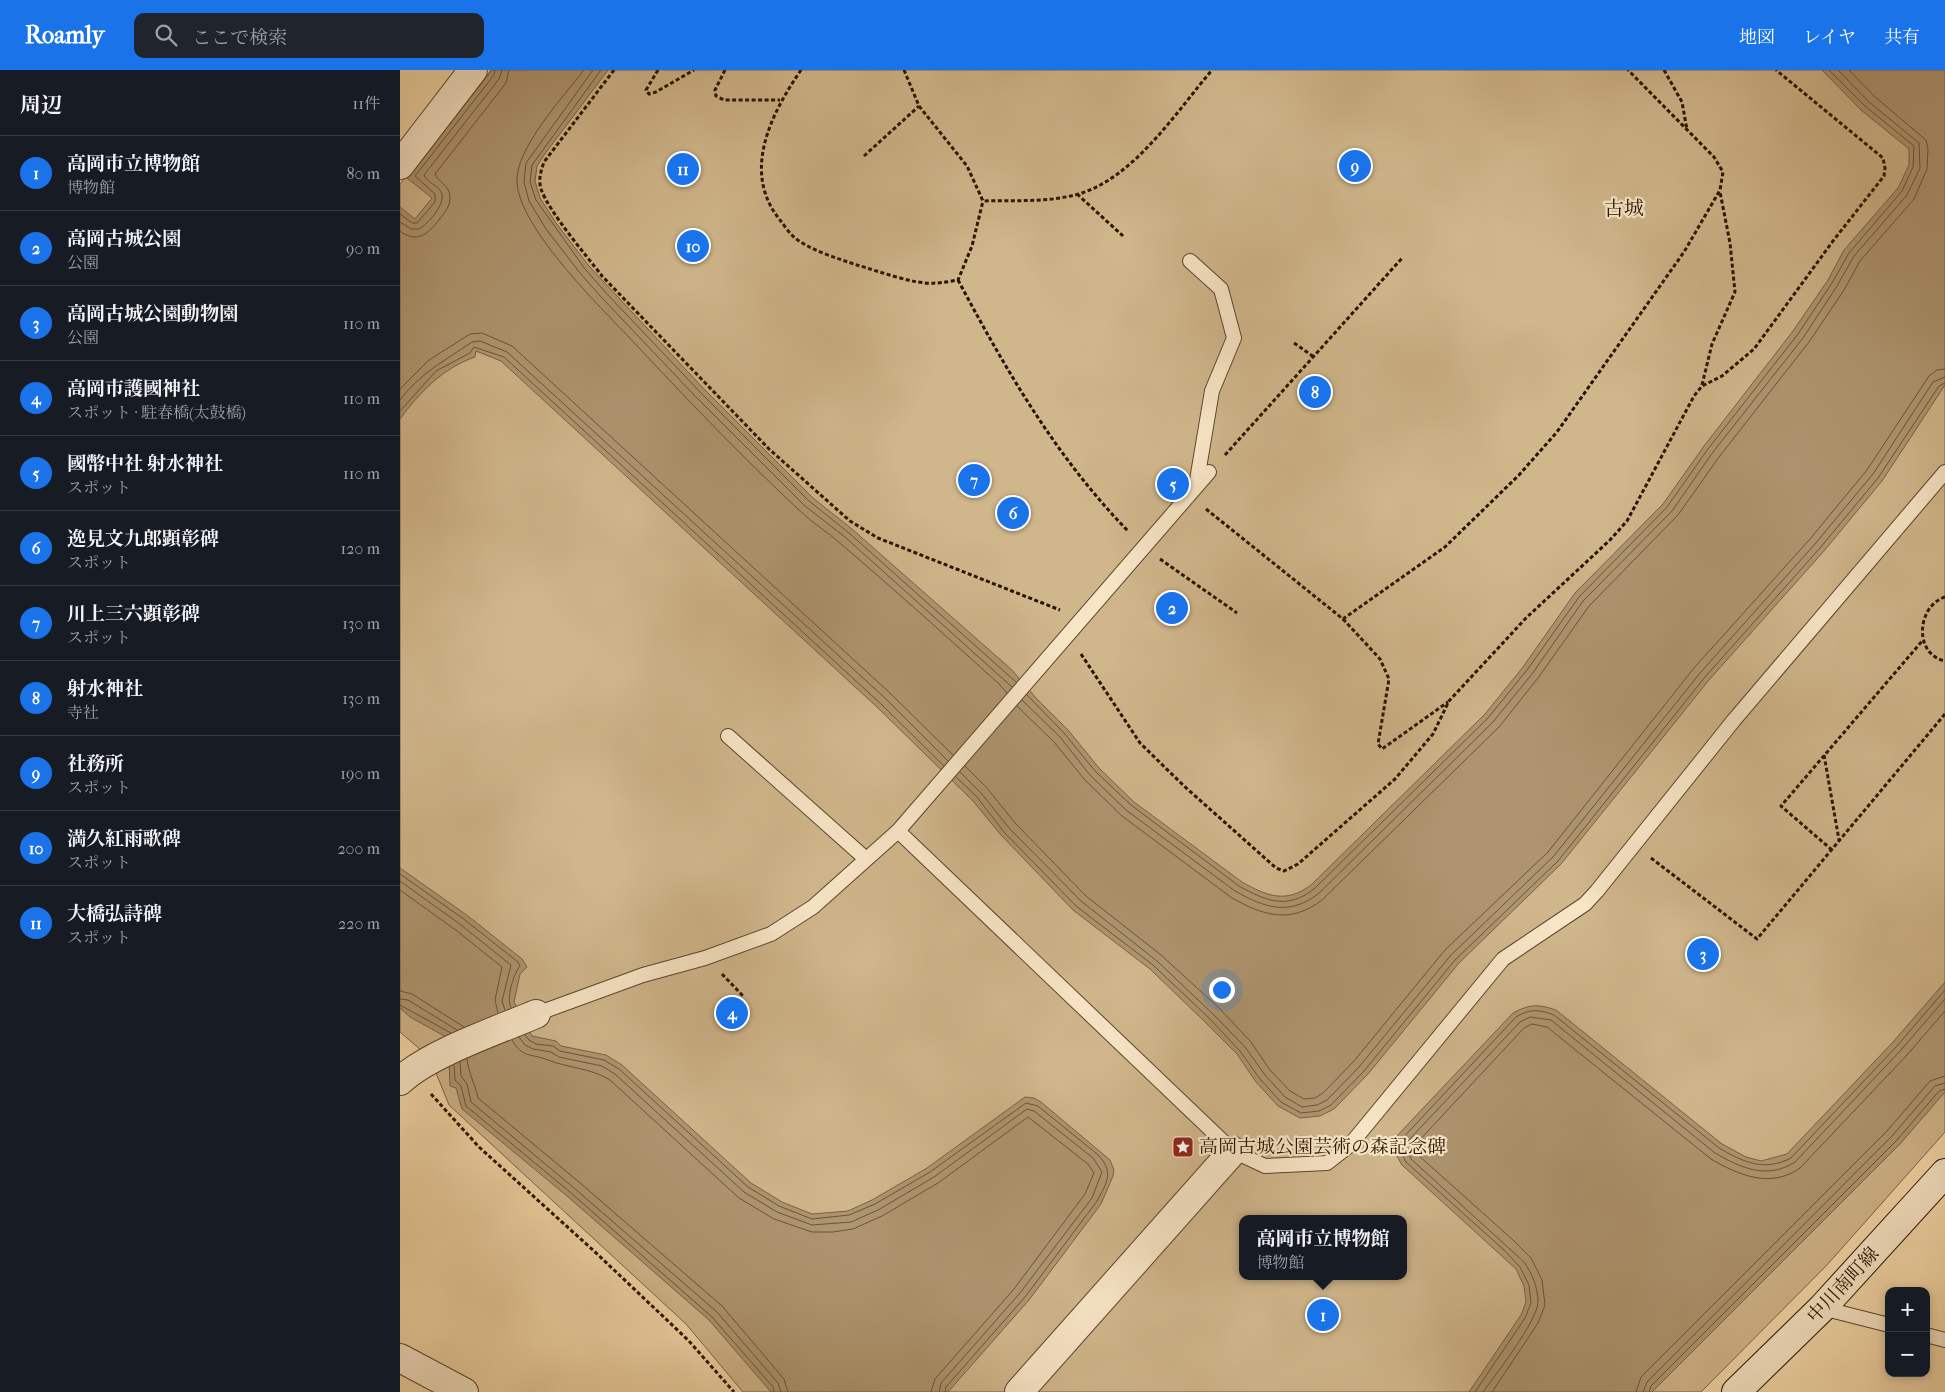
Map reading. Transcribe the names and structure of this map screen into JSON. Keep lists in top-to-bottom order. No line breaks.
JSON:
{"streets":{"street":["中川南町線"]},"districts":["古城"],"places":{"place":["高岡古城公園芸術の森記念碑"]},"page":{"header":"Roamly","search":"ここで検索","nav":["地図","レイヤ","共有"],"heading":["周辺","11件"],"list":[{"mark":"1","name":"高岡市立博物館","note":"博物館","value":"80 m"},{"mark":"2","name":"高岡古城公園","note":"公園","value":"90 m"},{"mark":"3","name":"高岡古城公園動物園","note":"公園","value":"110 m"},{"mark":"4","name":"高岡市護國神社","note":"スポット · 駐春橋(太鼓橋)","value":"110 m"},{"mark":"5","name":"國幣中社 射水神社","note":"スポット","value":"110 m"},{"mark":"6","name":"逸見文九郎顕彰碑","note":"スポット","value":"120 m"},{"mark":"7","name":"川上三六顕彰碑","note":"スポット","value":"130 m"},{"mark":"8","name":"射水神社","note":"寺社","value":"130 m"},{"mark":"9","name":"社務所","note":"スポット","value":"190 m"},{"mark":"10","name":"満久紅雨歌碑","note":"スポット","value":"200 m"},{"mark":"11","name":"大橋弘詩碑","note":"スポット","value":"220 m"}],"pins":["9","11","10","8","7","5","6","2","3","4","1"],"popup":["高岡市立博物館","博物館"],"map_buttons":["+","−"]}}
